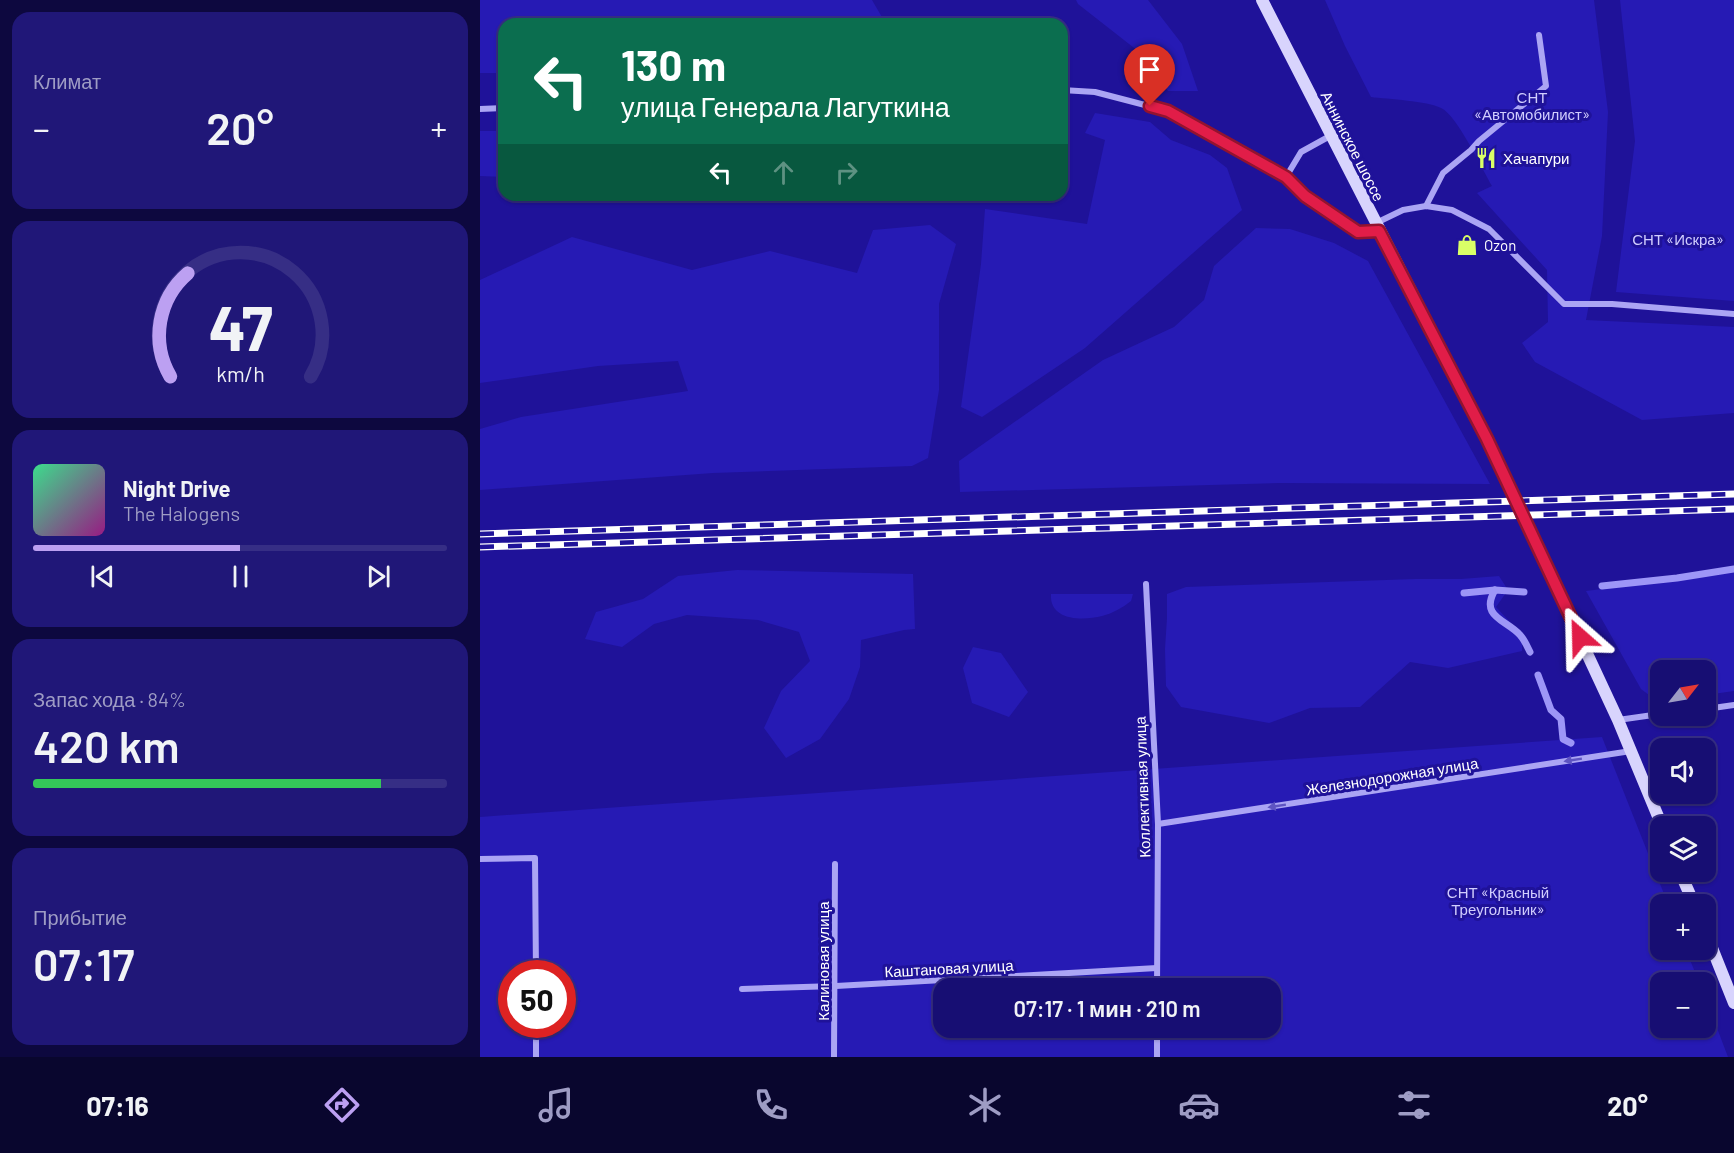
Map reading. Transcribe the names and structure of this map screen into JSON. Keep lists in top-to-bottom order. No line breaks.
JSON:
{"streets":{"main road":["Аннинское шоссе"],"street":["Железнодорожная улица","Коллективная улица","Калиновая улица","Каштановая улица"]},"crossings":[["Аннинское шоссе","Железнодорожная улица"],["Железнодорожная улица","Коллективная улица"],["Коллективная улица","Каштановая улица"],["Калиновая улица","Каштановая улица"]],"one_way":["Железнодорожная улица"],"parks":["СНТ «Автомобилист»","СНТ «Искра»","СНТ «Красный Треугольник»"],"places":{"restaurant":["Хачапури"],"shop":["Ozon"]},"north":"top right","page":{"tile":["Климат",["Запас хода · 84%","420 km"],["Прибытие","07:17"]],"turn":["130 m","улица Генерала Лагуткина"],"heat":["−","20°","+"],"song":["Night Drive","The Halogens"],"map_buttons":["+","−"],"limit":"50","trip":"07:17 · 1 мин · 210 m","tabs":["07:16","20°"],"gauge":["47","km/h"]}}
